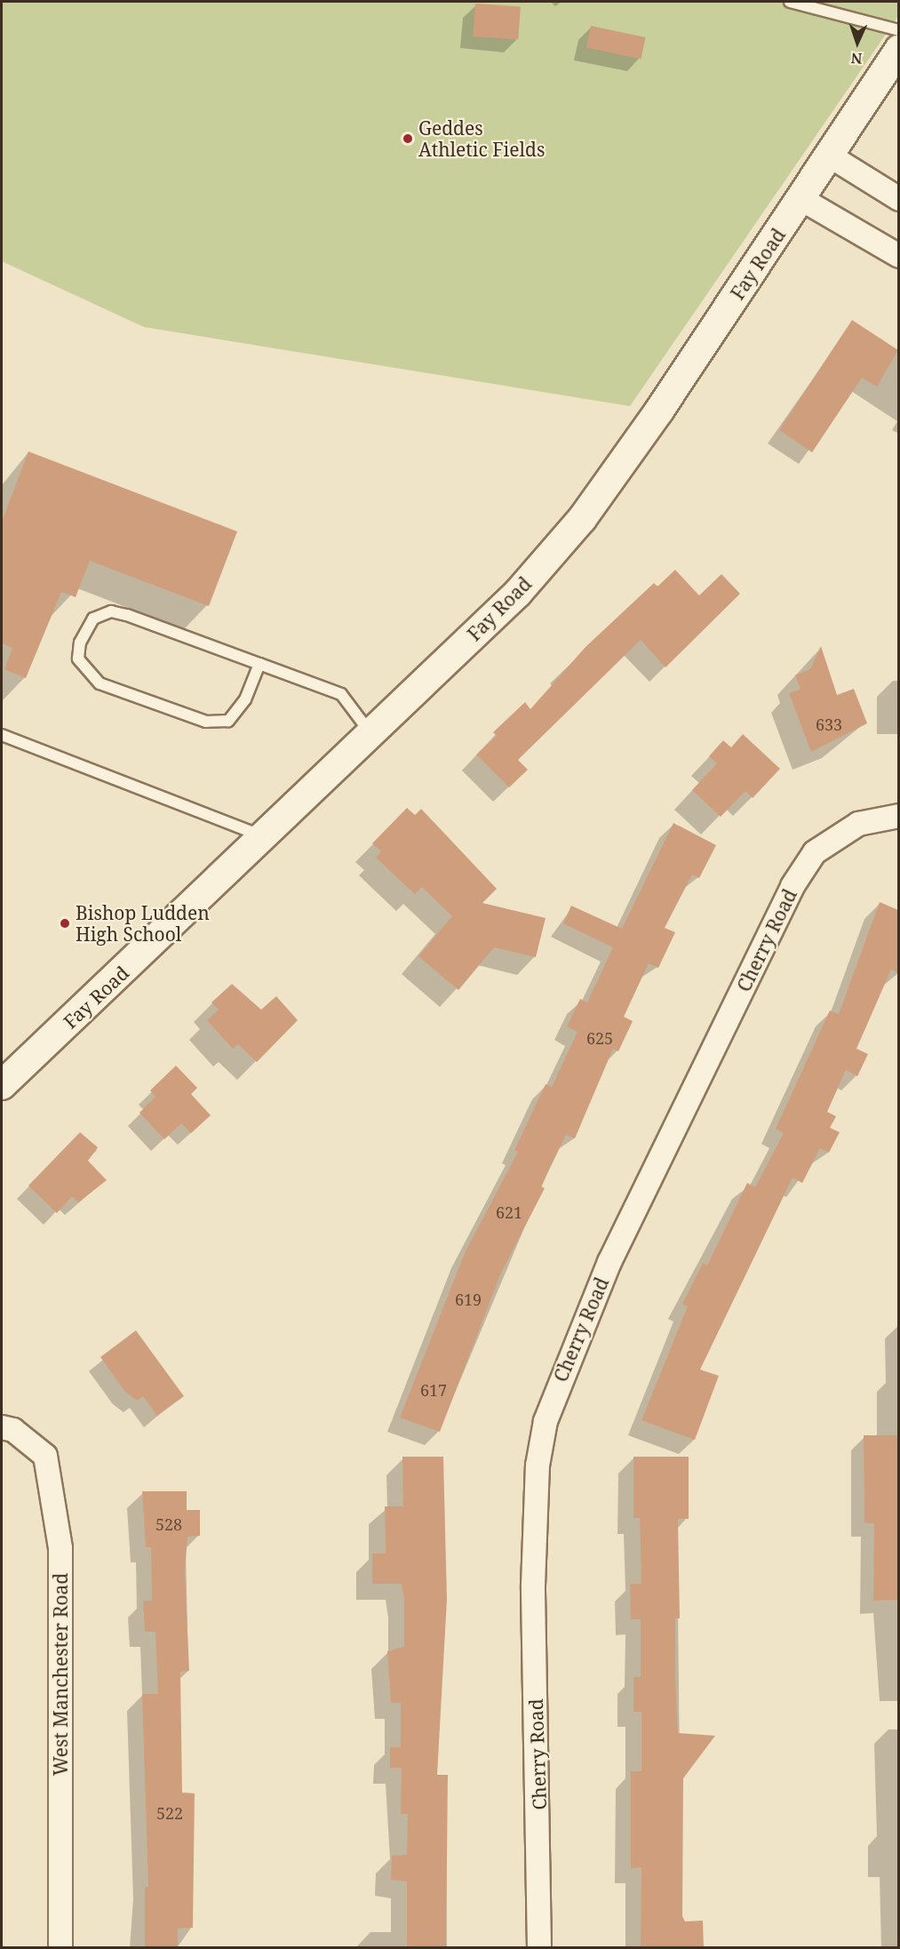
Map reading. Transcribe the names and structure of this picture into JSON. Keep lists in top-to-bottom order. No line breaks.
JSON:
{"streets":{"street":["Fay Road","Cherry Road","West Manchester Road"]},"places":["Geddes Athletic Fields","Bishop Ludden High School"],"house_numbers":["633","625","621","619","617","528","522"],"north":"bottom"}
